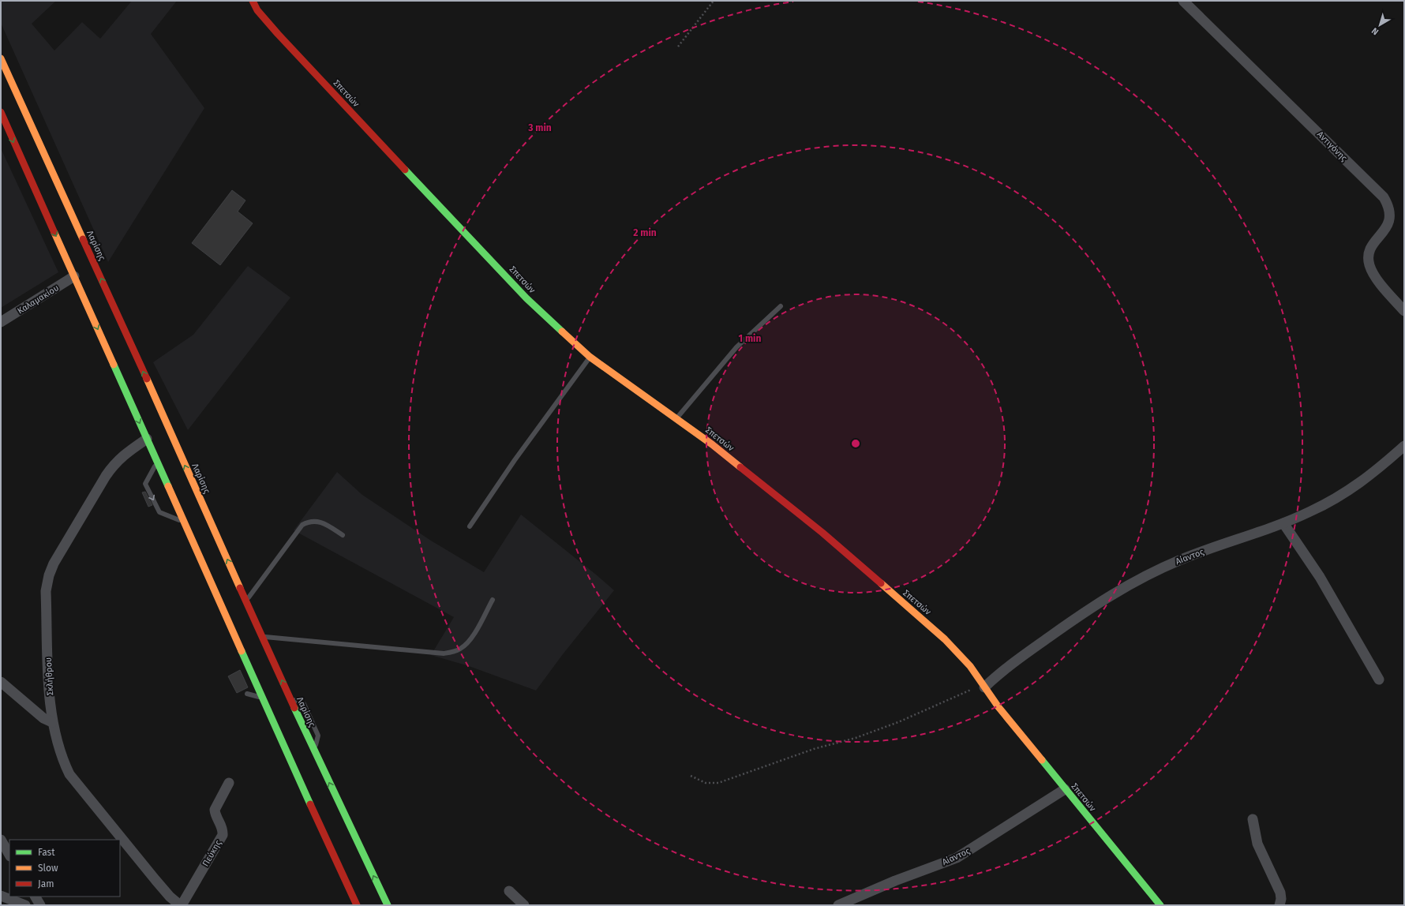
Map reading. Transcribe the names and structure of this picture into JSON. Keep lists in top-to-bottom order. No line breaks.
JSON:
{"streets":{"main road":["Σπετσών","Λαρίσης"],"street":["Αντιγόνης","Καλαμακίου","Αίαντος","Σκλήθρου","Πεύκης"]},"crossings":[["Σπετσών","Αίαντος"],["Σκλήθρου","Πεύκης"]],"legend":["Fast","Slow","Jam"],"north":"bottom left","rings":["3 min","2 min","1 min"]}
